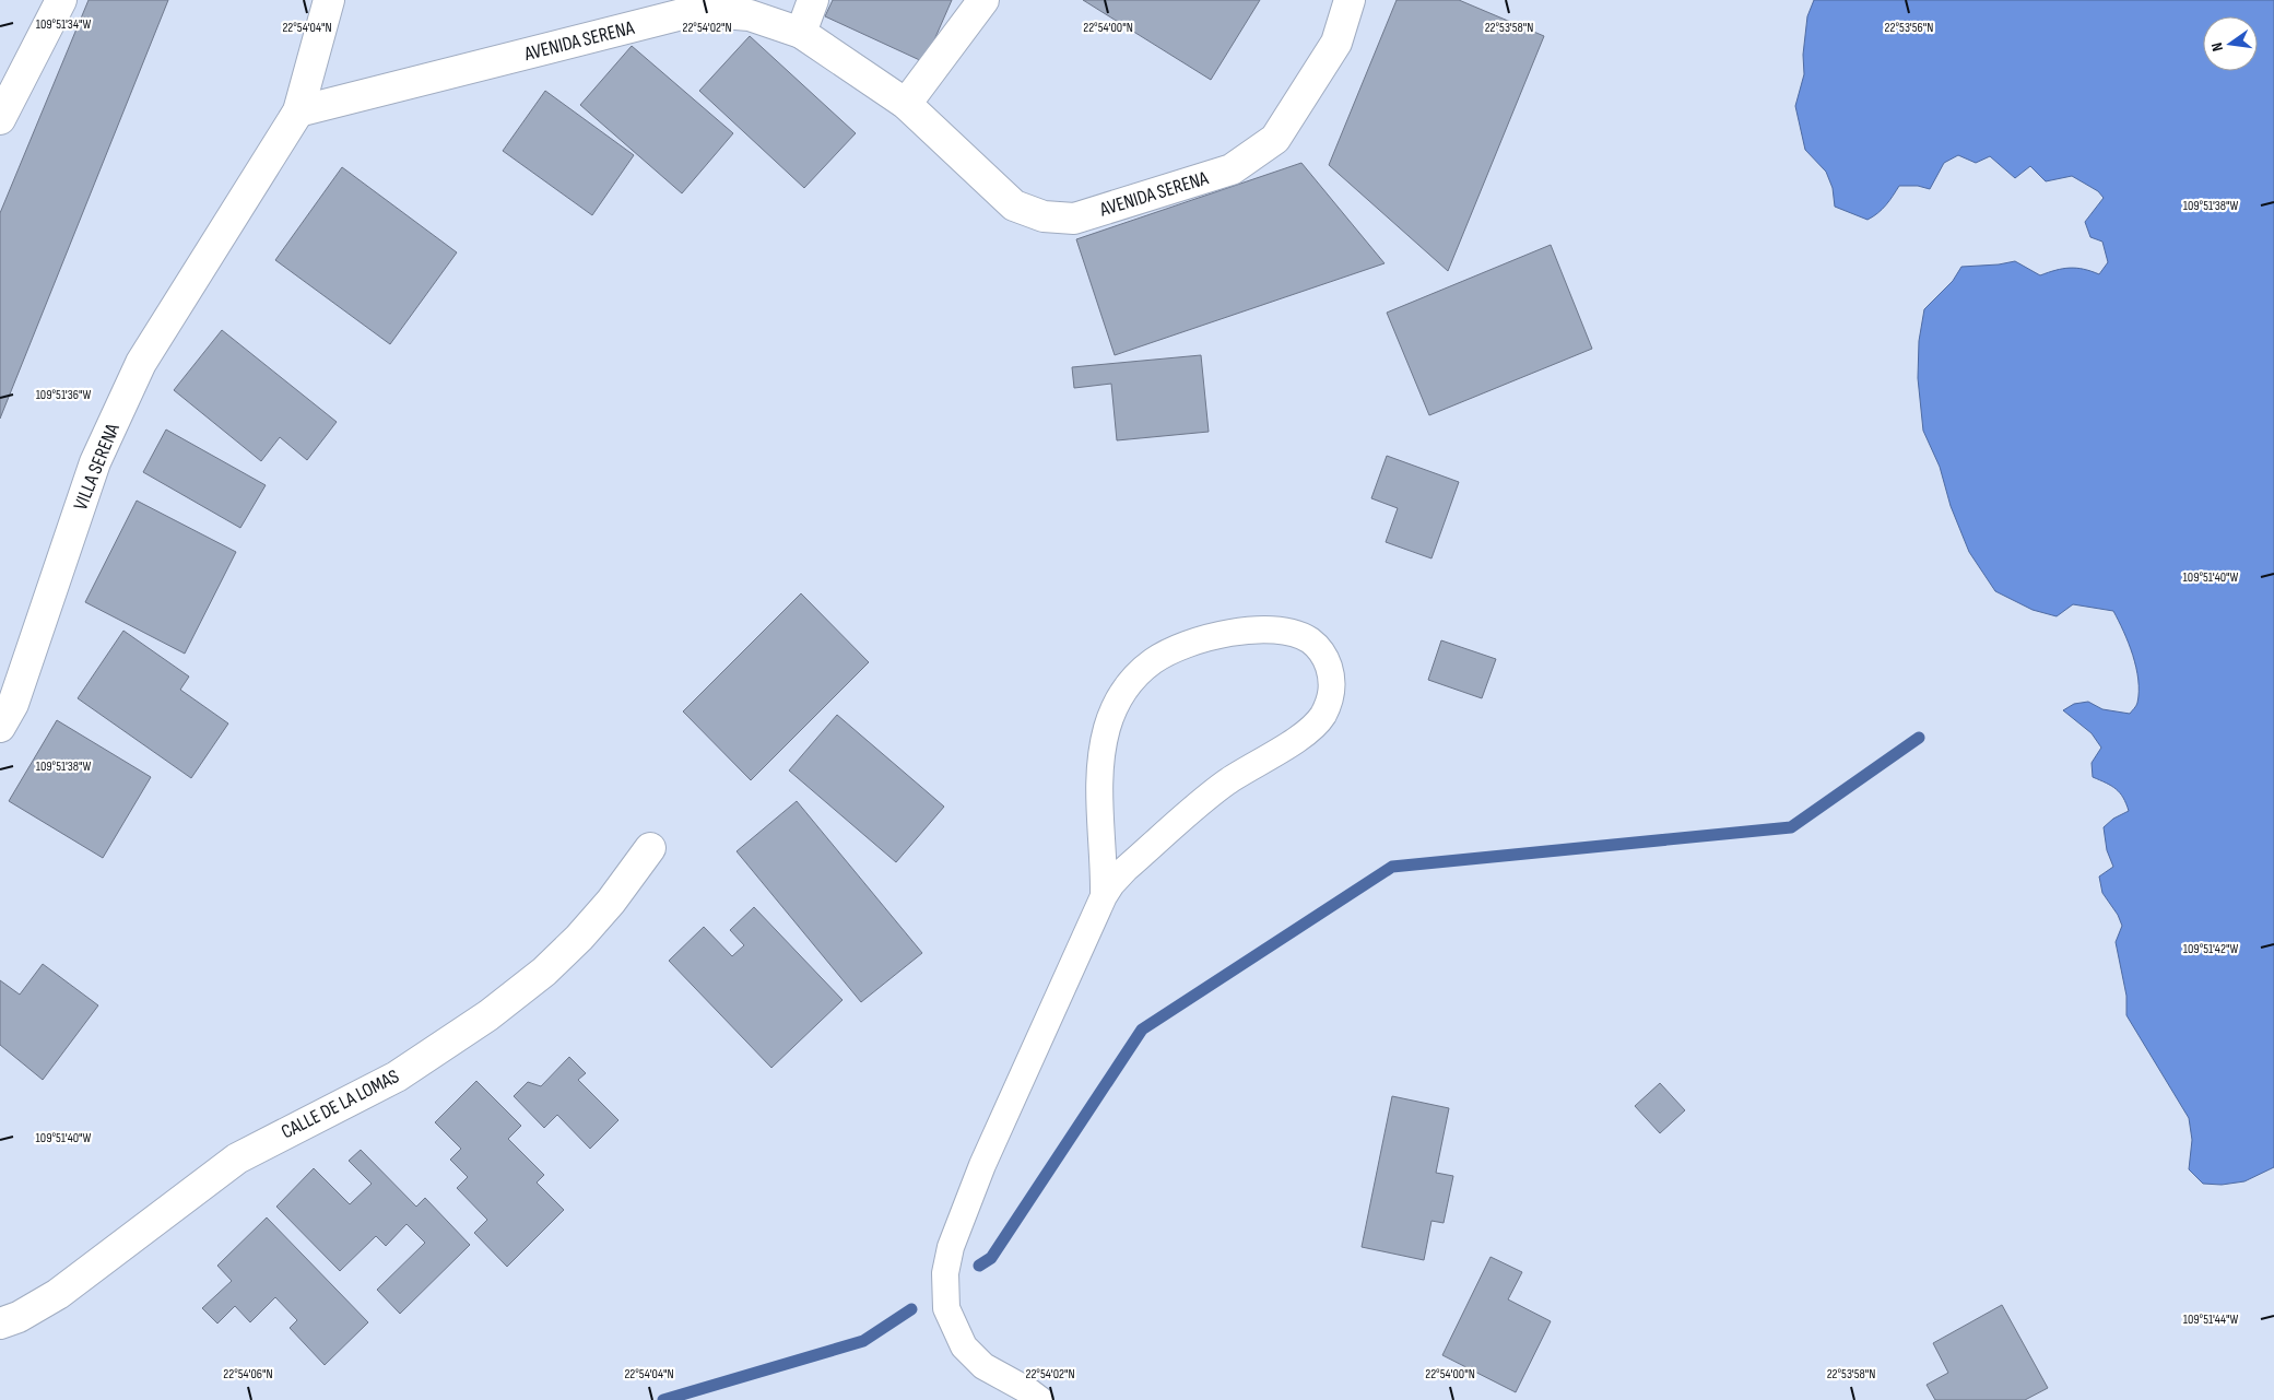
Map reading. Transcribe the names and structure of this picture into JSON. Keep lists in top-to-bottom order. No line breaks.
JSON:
{"streets":{"street":["AVENIDA SERENA","VILLA SERENA","CALLE DE LA LOMAS"]},"crossings":[["AVENIDA SERENA","VILLA SERENA"]],"north":"left","coordinates":["109°51'34\"W","22°54'04\"N","22°54'02\"N","22°54'00\"N","22°53'58\"N","22°53'56\"N","109°51'38\"W","109°51'36\"W","109°51'40\"W","109°51'42\"W","109°51'44\"W","22°54'06\"N"]}
